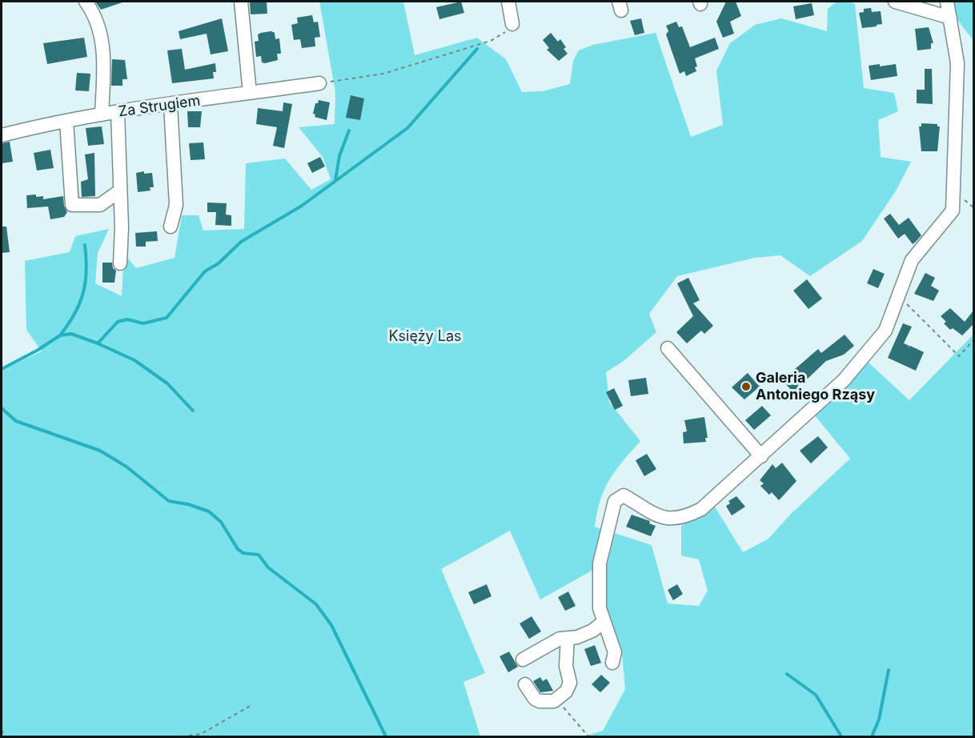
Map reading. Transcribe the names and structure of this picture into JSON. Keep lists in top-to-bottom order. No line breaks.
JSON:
{"streets":{"street":["Za Strugiem"]},"parks":["Księży Las"],"places":["Galeria Antoniego Rząsy"]}
